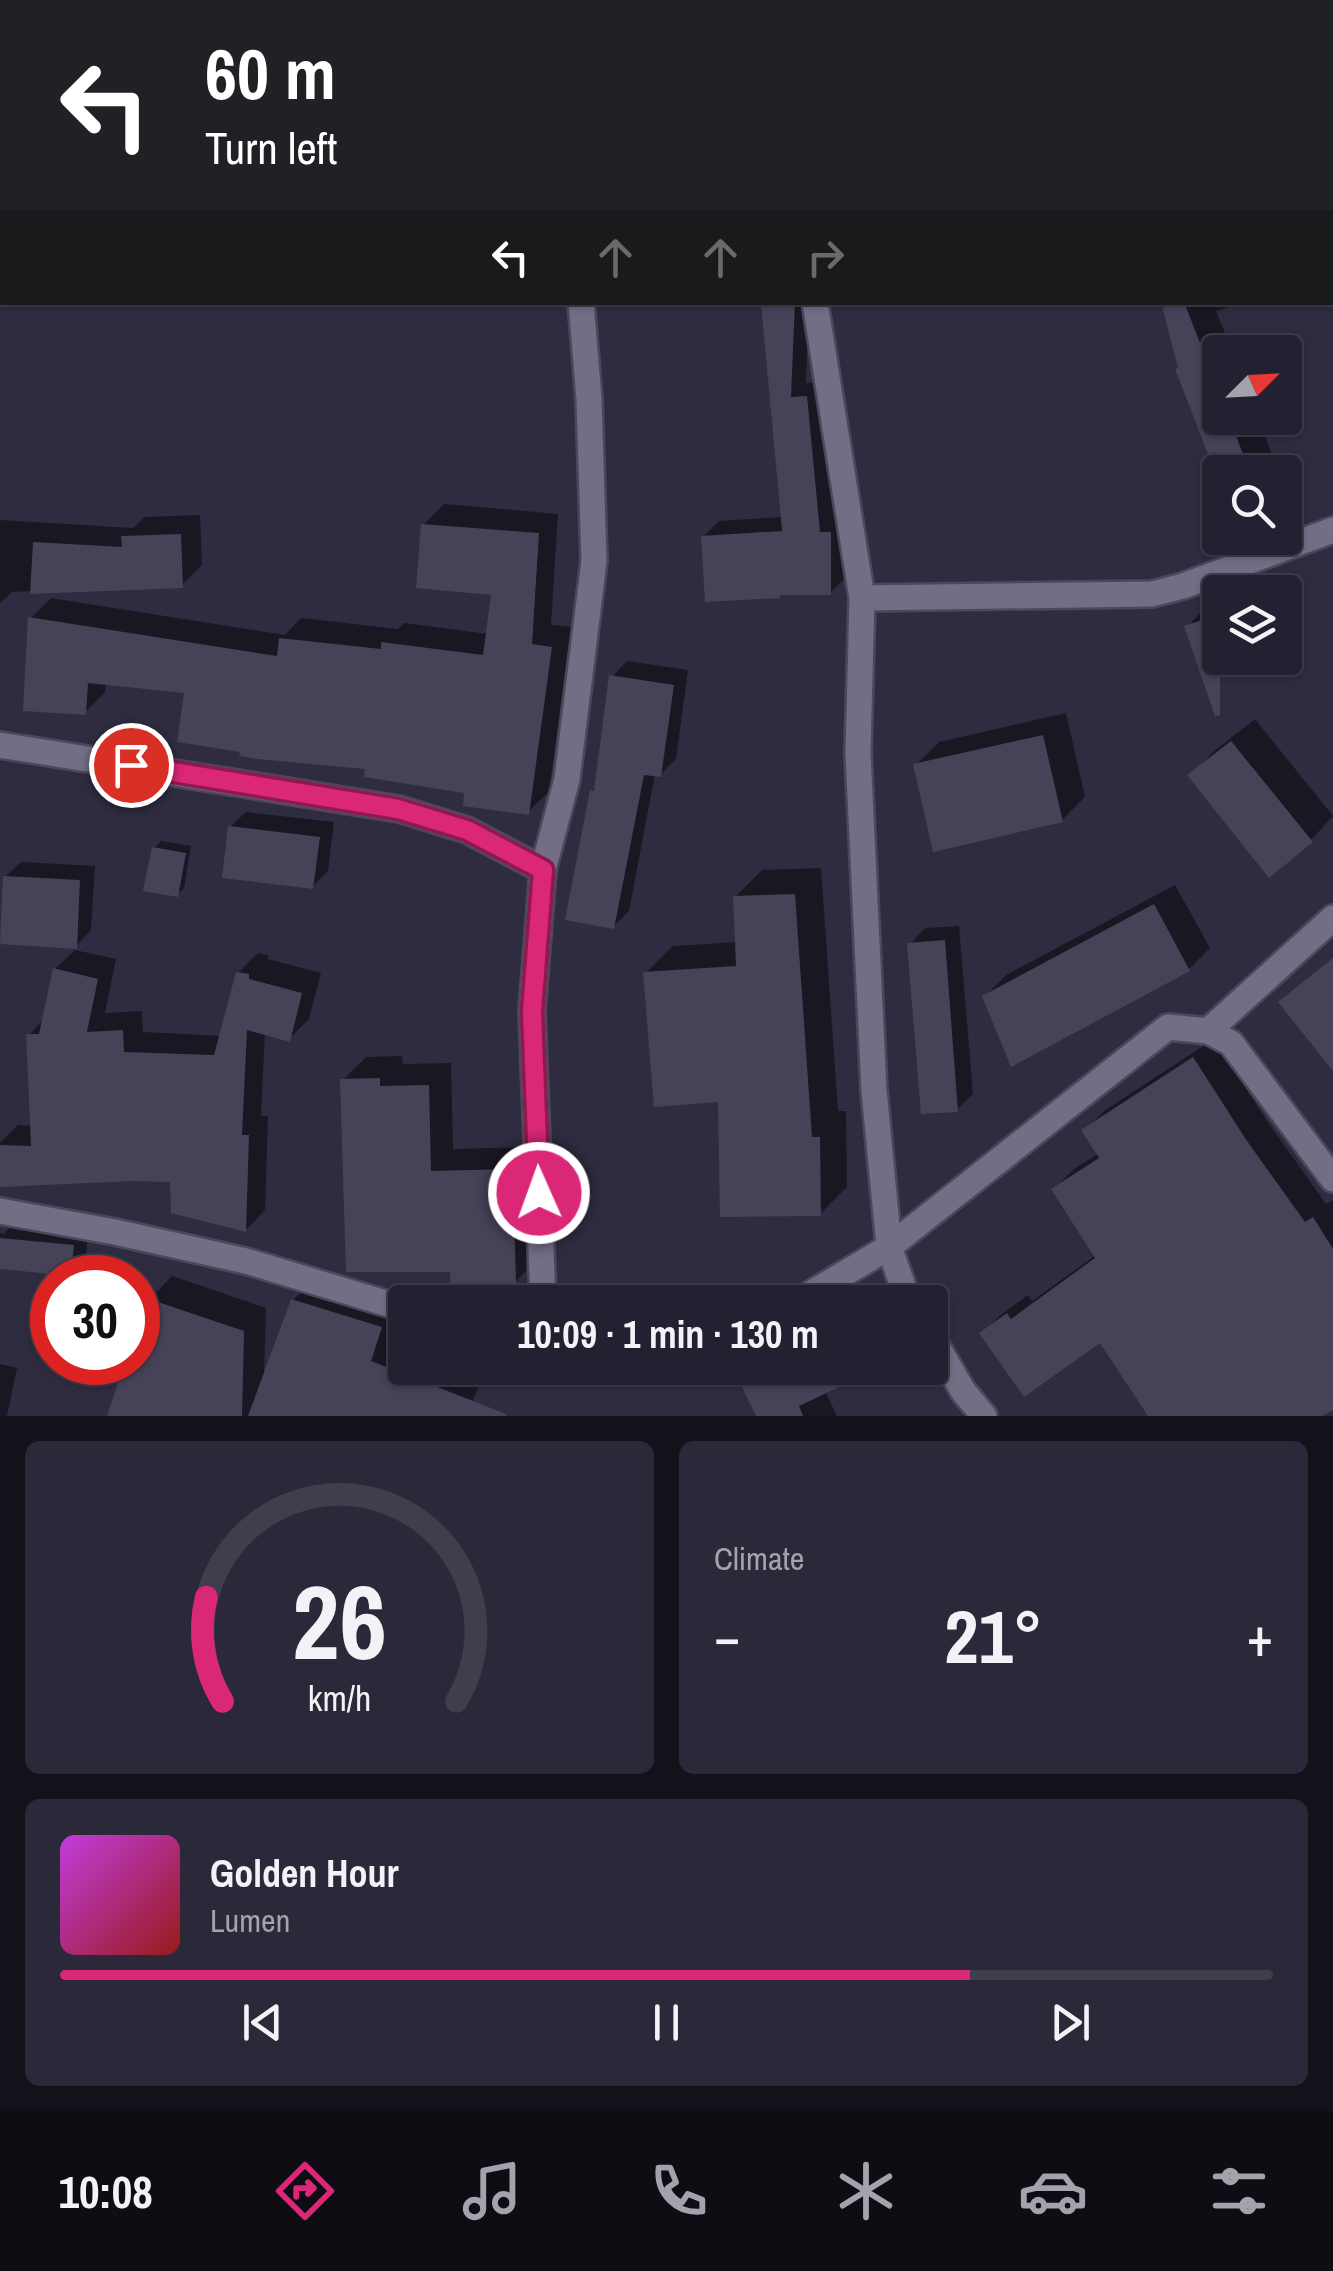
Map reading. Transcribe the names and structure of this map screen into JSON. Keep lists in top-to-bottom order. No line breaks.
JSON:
{"north":"top right","page":{"turn":["60 m","Turn left"],"limit":"30","trip":"10:09 · 1 min · 130 m","tile":"Climate","heat":["−","21°","+"],"song":["Golden Hour","Lumen"],"tabs":"10:08","gauge":["26","km/h"]}}
